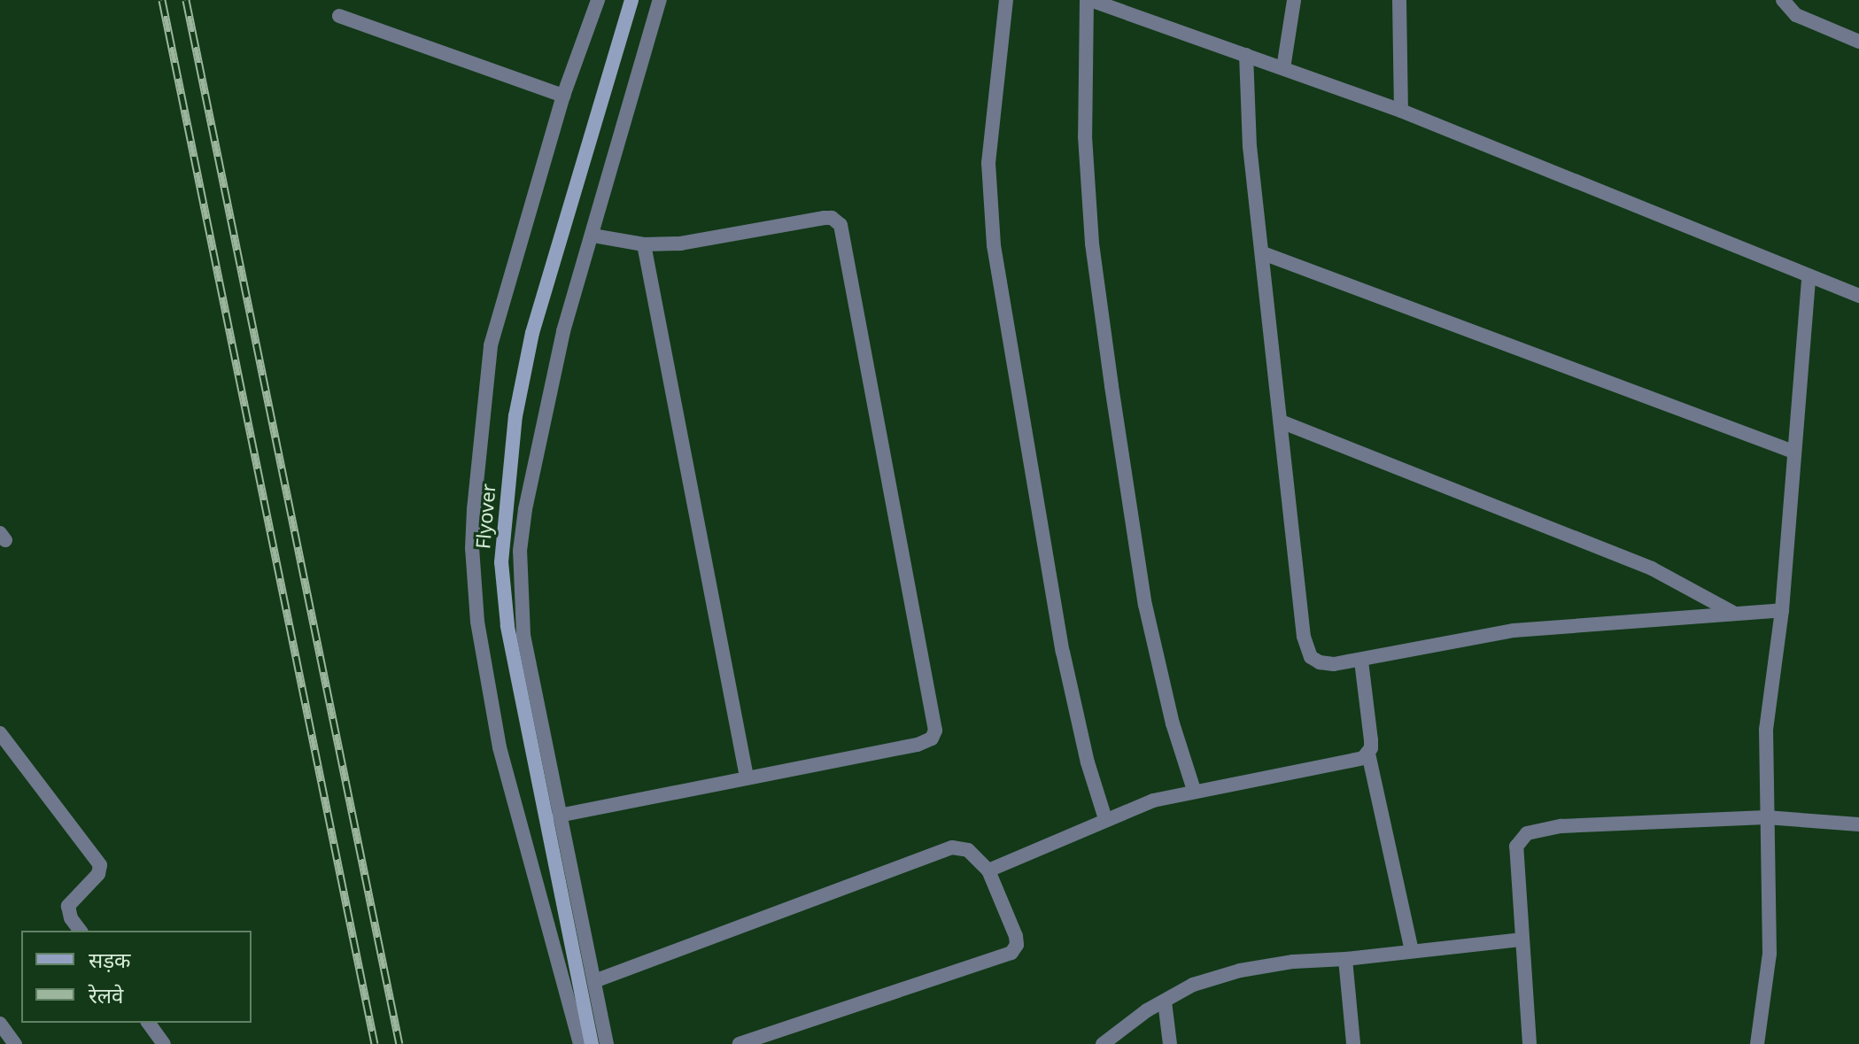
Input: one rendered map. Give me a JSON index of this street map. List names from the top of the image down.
{
  "streets": {
    "main road": ["Flyover"]
  },
  "legend": ["सड़क", "रेलवे"]
}
